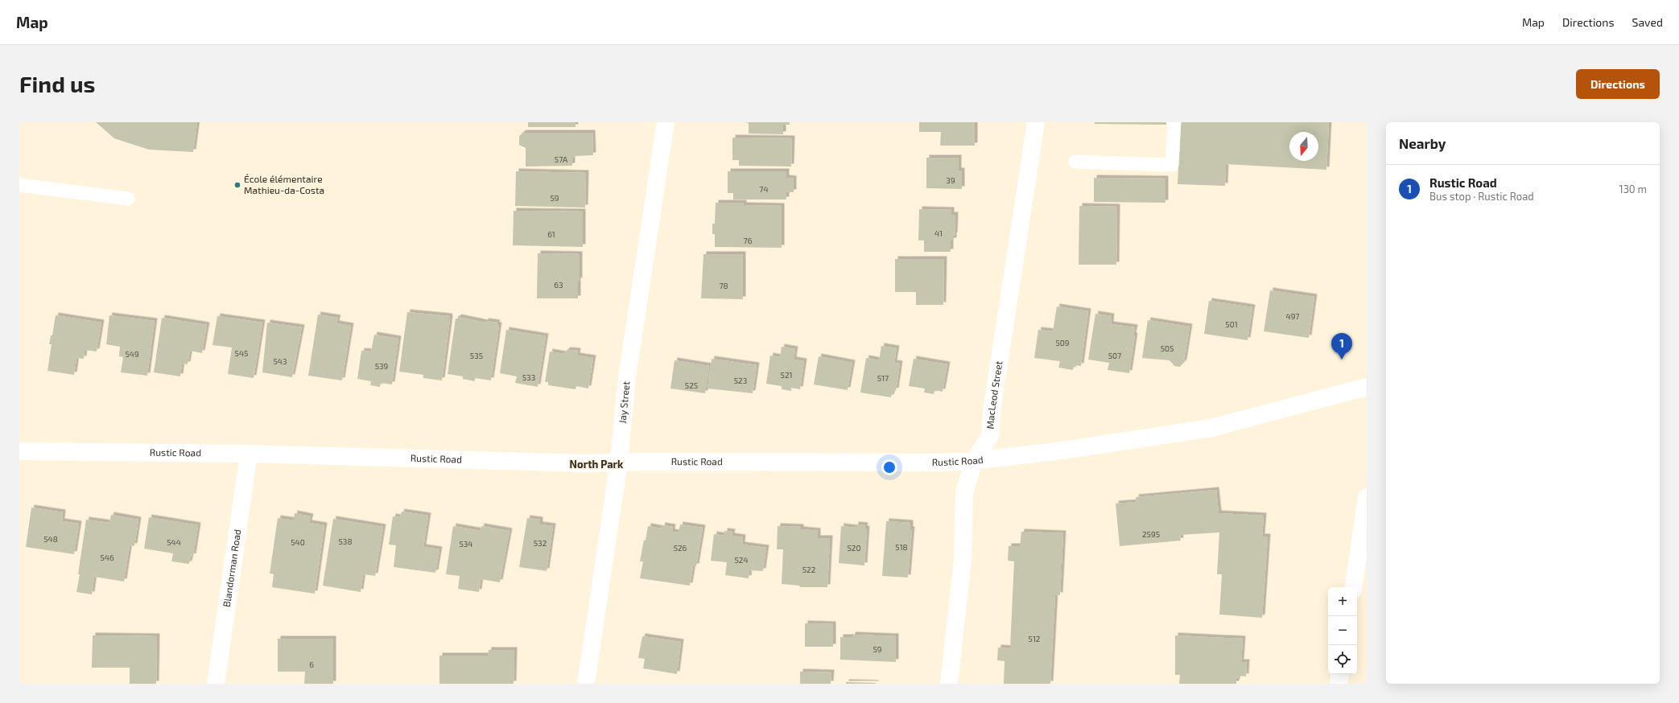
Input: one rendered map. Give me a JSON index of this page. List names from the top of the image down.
{
  "streets": {
    "street": [
      "MacLeod Street",
      "Jay Street",
      "Rustic Road",
      "Blandorman Road"
    ]
  },
  "crossings": [
    ["MacLeod Street", "Rustic Road"],
    ["Jay Street", "Rustic Road"],
    ["Rustic Road", "Blandorman Road"]
  ],
  "districts": ["North Park"],
  "places": ["École élémentaire Mathieu-da-Costa"],
  "house_numbers": [
    "57A",
    "39",
    "74",
    "59",
    "41",
    "61",
    "76",
    "63",
    "78",
    "497",
    "501",
    "509",
    "505",
    "545",
    "549",
    "535",
    "507",
    "543",
    "539",
    "521",
    "533",
    "517",
    "523",
    "525",
    "2595",
    "548",
    "538",
    "544",
    "540",
    "532",
    "534",
    "518",
    "526",
    "520",
    "546",
    "524",
    "522",
    "512",
    "59",
    "6"
  ],
  "north": "bottom",
  "page": {
    "header": "Map",
    "nav": ["Map", "Directions", "Saved"],
    "buttons": "Directions",
    "title": "Find us",
    "heading": "Nearby",
    "list": [
      {
        "mark": "1",
        "name": "Rustic Road",
        "note": "Bus stop · Rustic Road",
        "value": "130 m"
      }
    ],
    "pins": "1",
    "map_buttons": ["+", "−"]
  }
}
